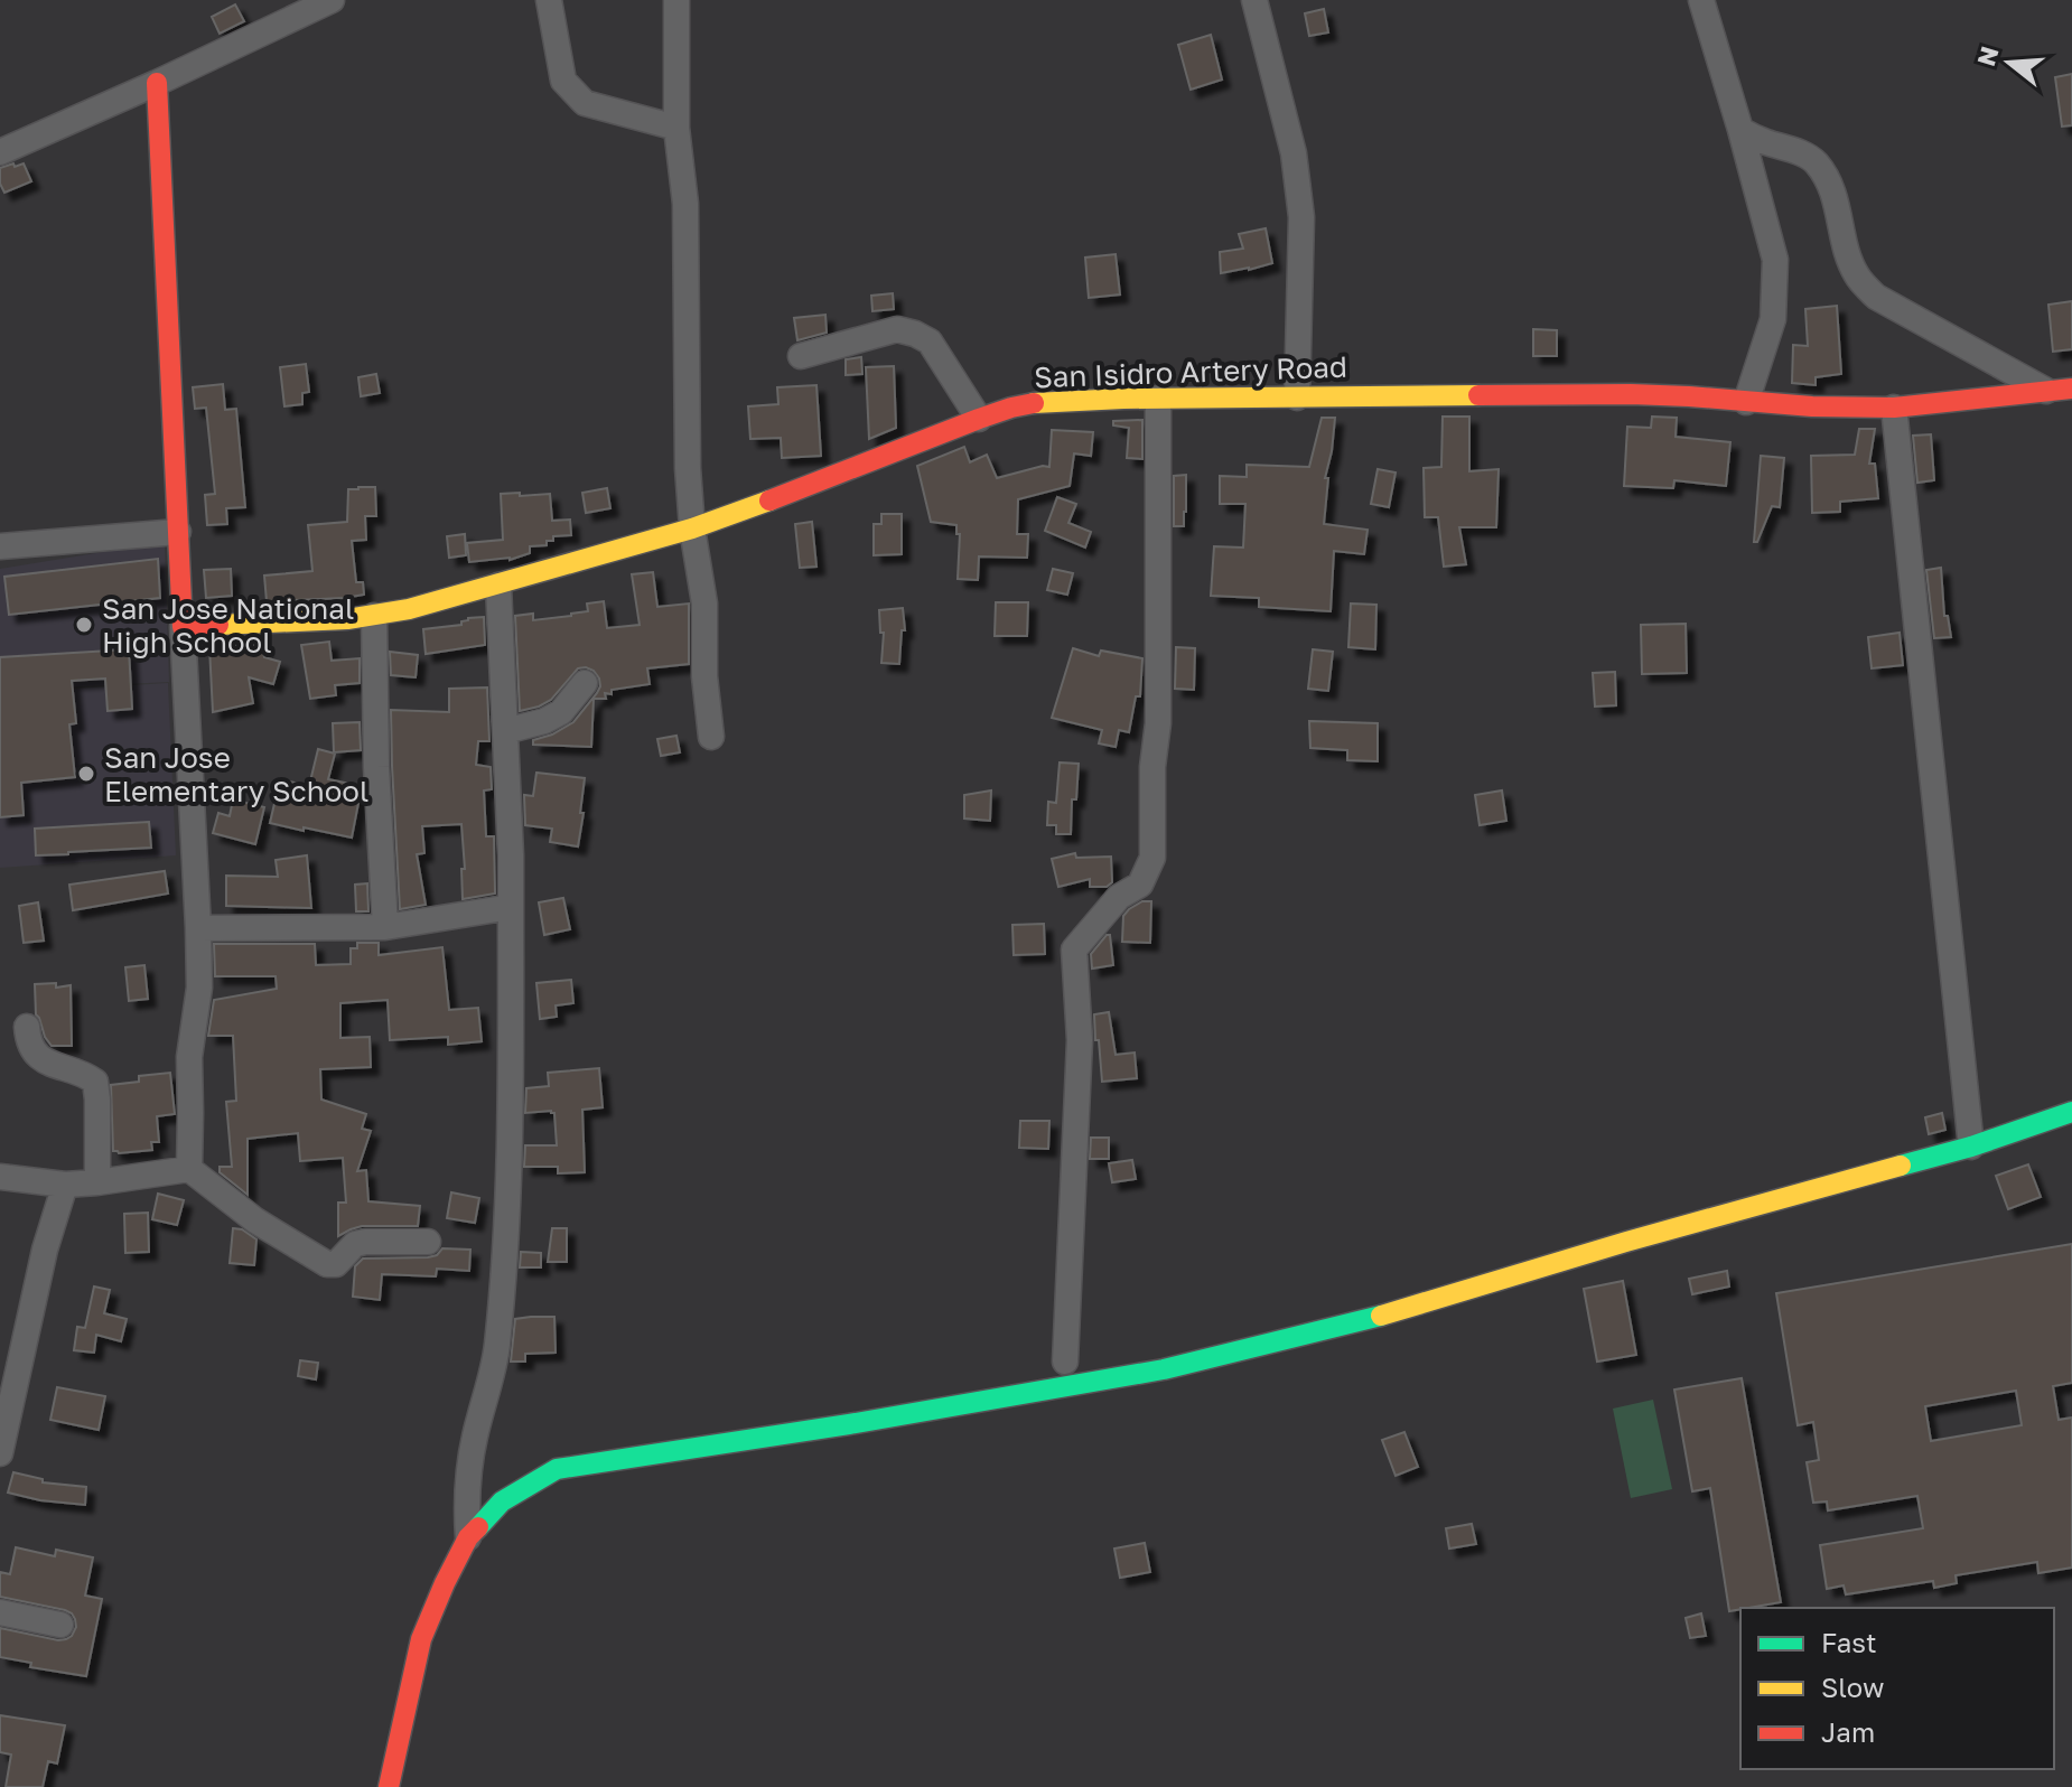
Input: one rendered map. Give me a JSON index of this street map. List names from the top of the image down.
{
  "streets": {
    "street": ["San Isidro Artery Road"]
  },
  "places": ["San Jose National High School", "San Jose Elementary School"],
  "legend": ["Fast", "Slow", "Jam"],
  "north": "left"
}
